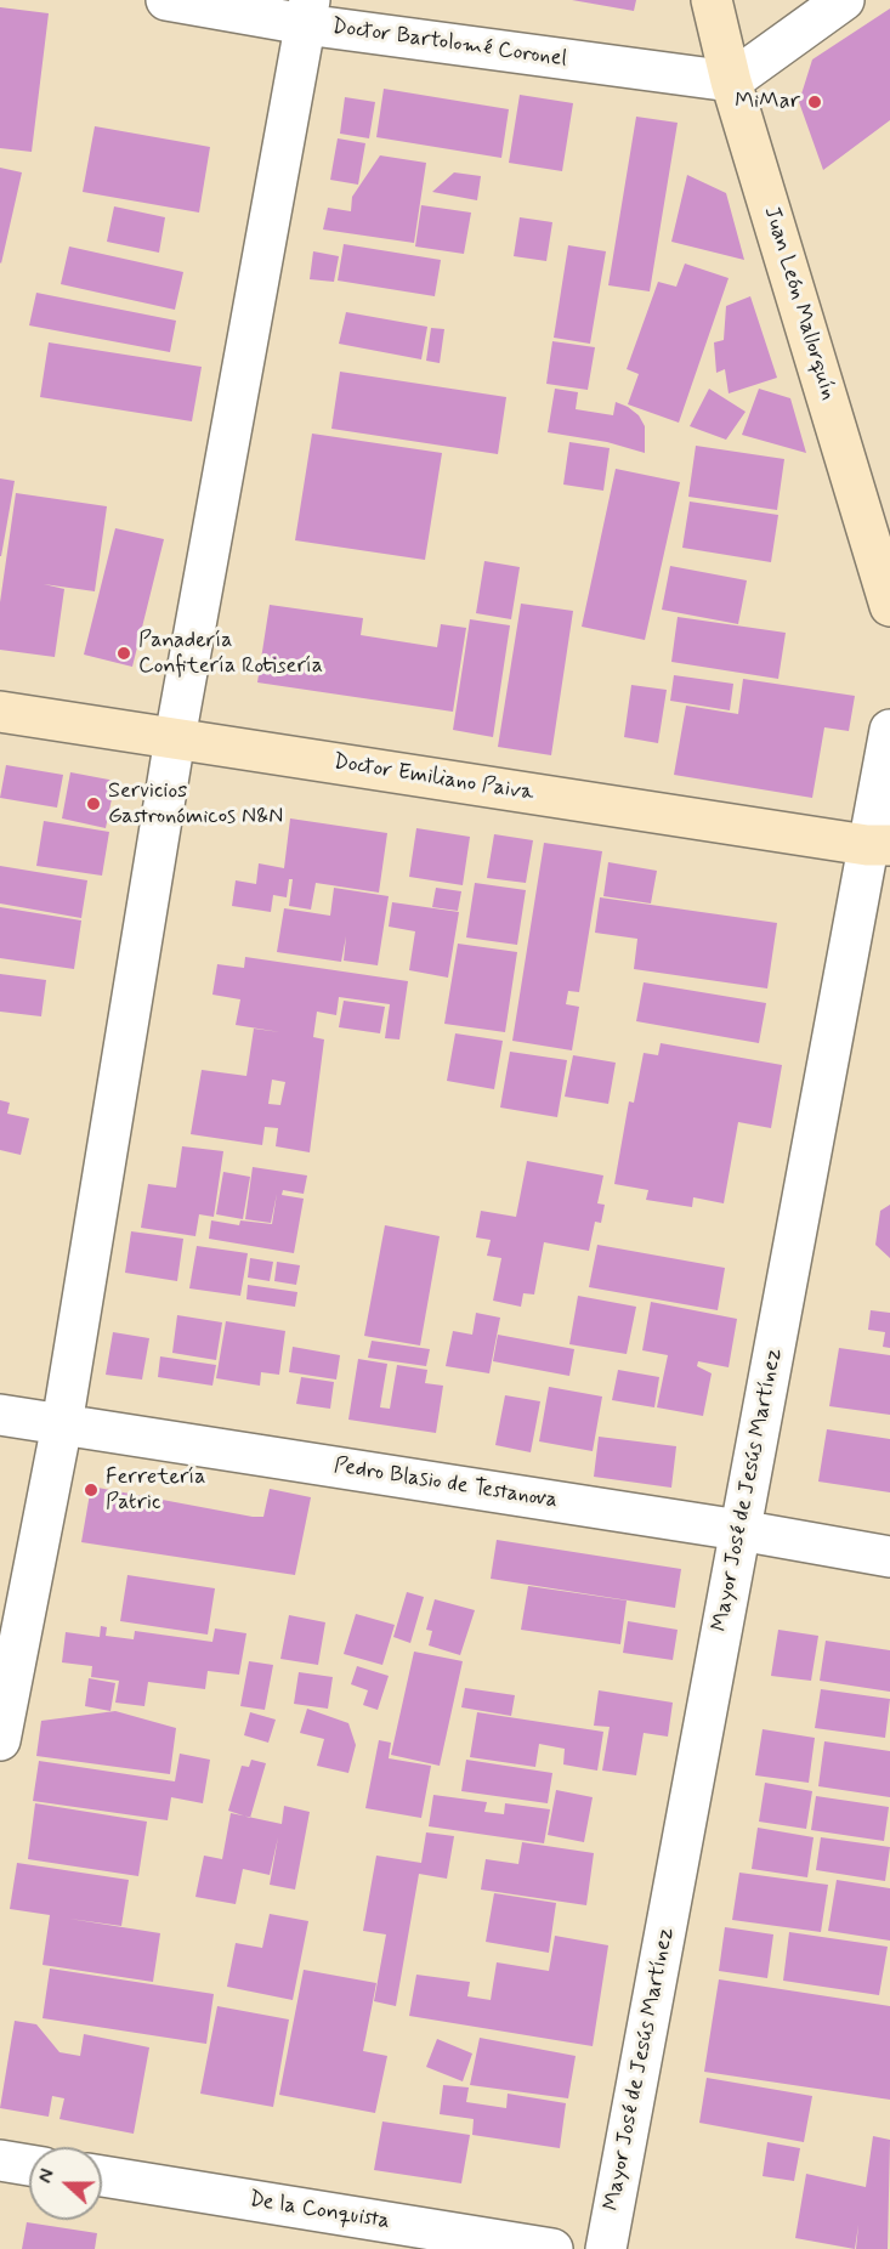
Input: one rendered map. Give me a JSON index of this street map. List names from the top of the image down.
{
  "streets": {
    "street": [
      "Doctor Bartolomé Coronel",
      "Juan León Mallorquín",
      "Doctor Emiliano Paiva",
      "Pedro Blasio de Testanova",
      "Mayor José de Jesús Martínez",
      "De la Conquista"
    ]
  },
  "crossings": [
    ["Doctor Bartolomé Coronel", "Juan León Mallorquín"],
    ["Doctor Emiliano Paiva", "Mayor José de Jesús Martínez"],
    ["Pedro Blasio de Testanova", "Mayor José de Jesús Martínez"]
  ],
  "places": [
    "MiMar",
    "Panadería Confitería Rotisería",
    "Servicios Gastronómicos N&N",
    "Ferretería Patric"
  ],
  "north": "left"
}
